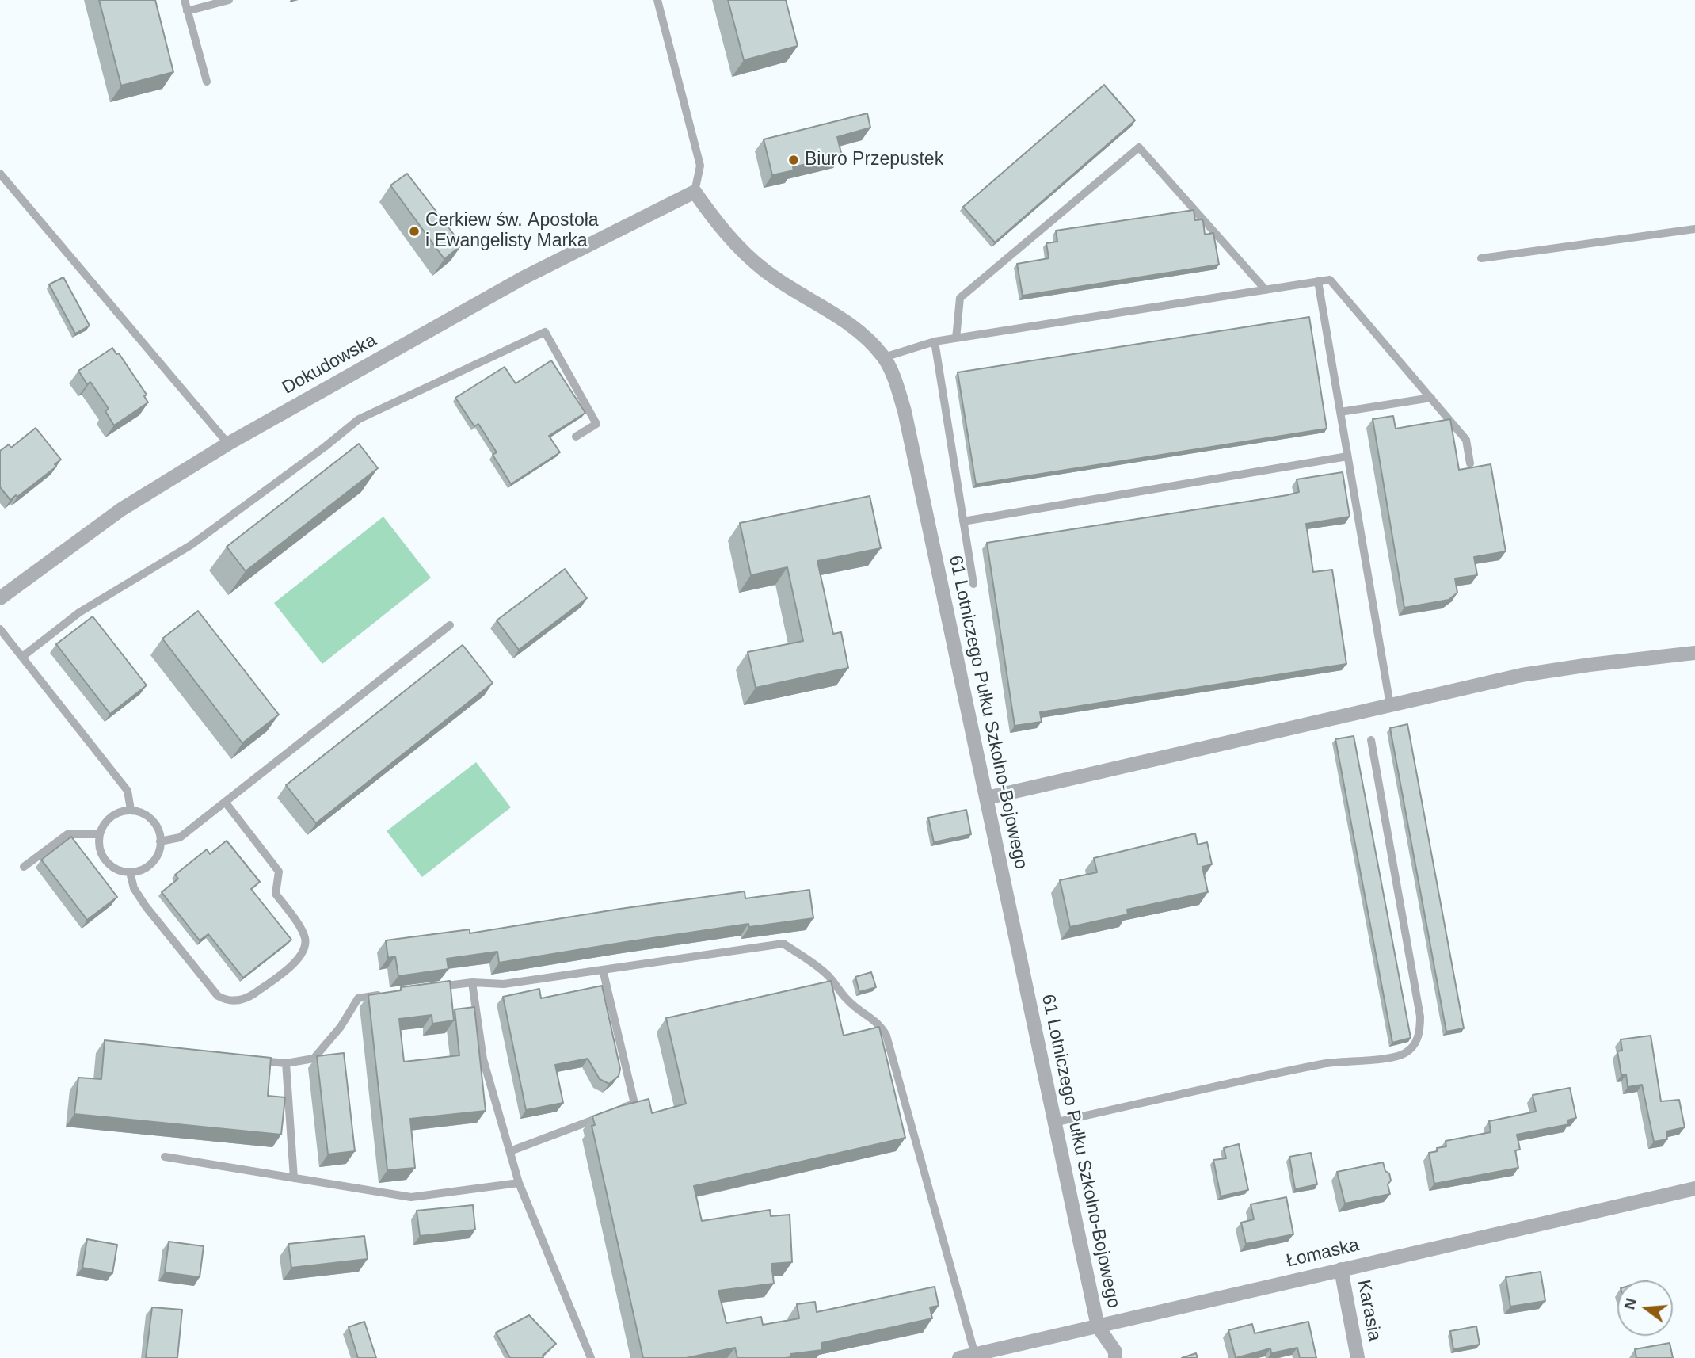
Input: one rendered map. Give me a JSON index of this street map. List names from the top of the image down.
{
  "streets": {
    "street": [
      "Dokudowska",
      "61 Lotniczego Pułku Szkolno-Bojowego",
      "Łomaska",
      "Karasia"
    ]
  },
  "crossings": [
    ["Dokudowska", "61 Lotniczego Pułku Szkolno-Bojowego"],
    ["61 Lotniczego Pułku Szkolno-Bojowego", "Łomaska"],
    ["Łomaska", "Karasia"]
  ],
  "places": ["Biuro Przepustek", "Cerkiew św. Apostoła i Ewangelisty Marka"],
  "north": "left"
}
